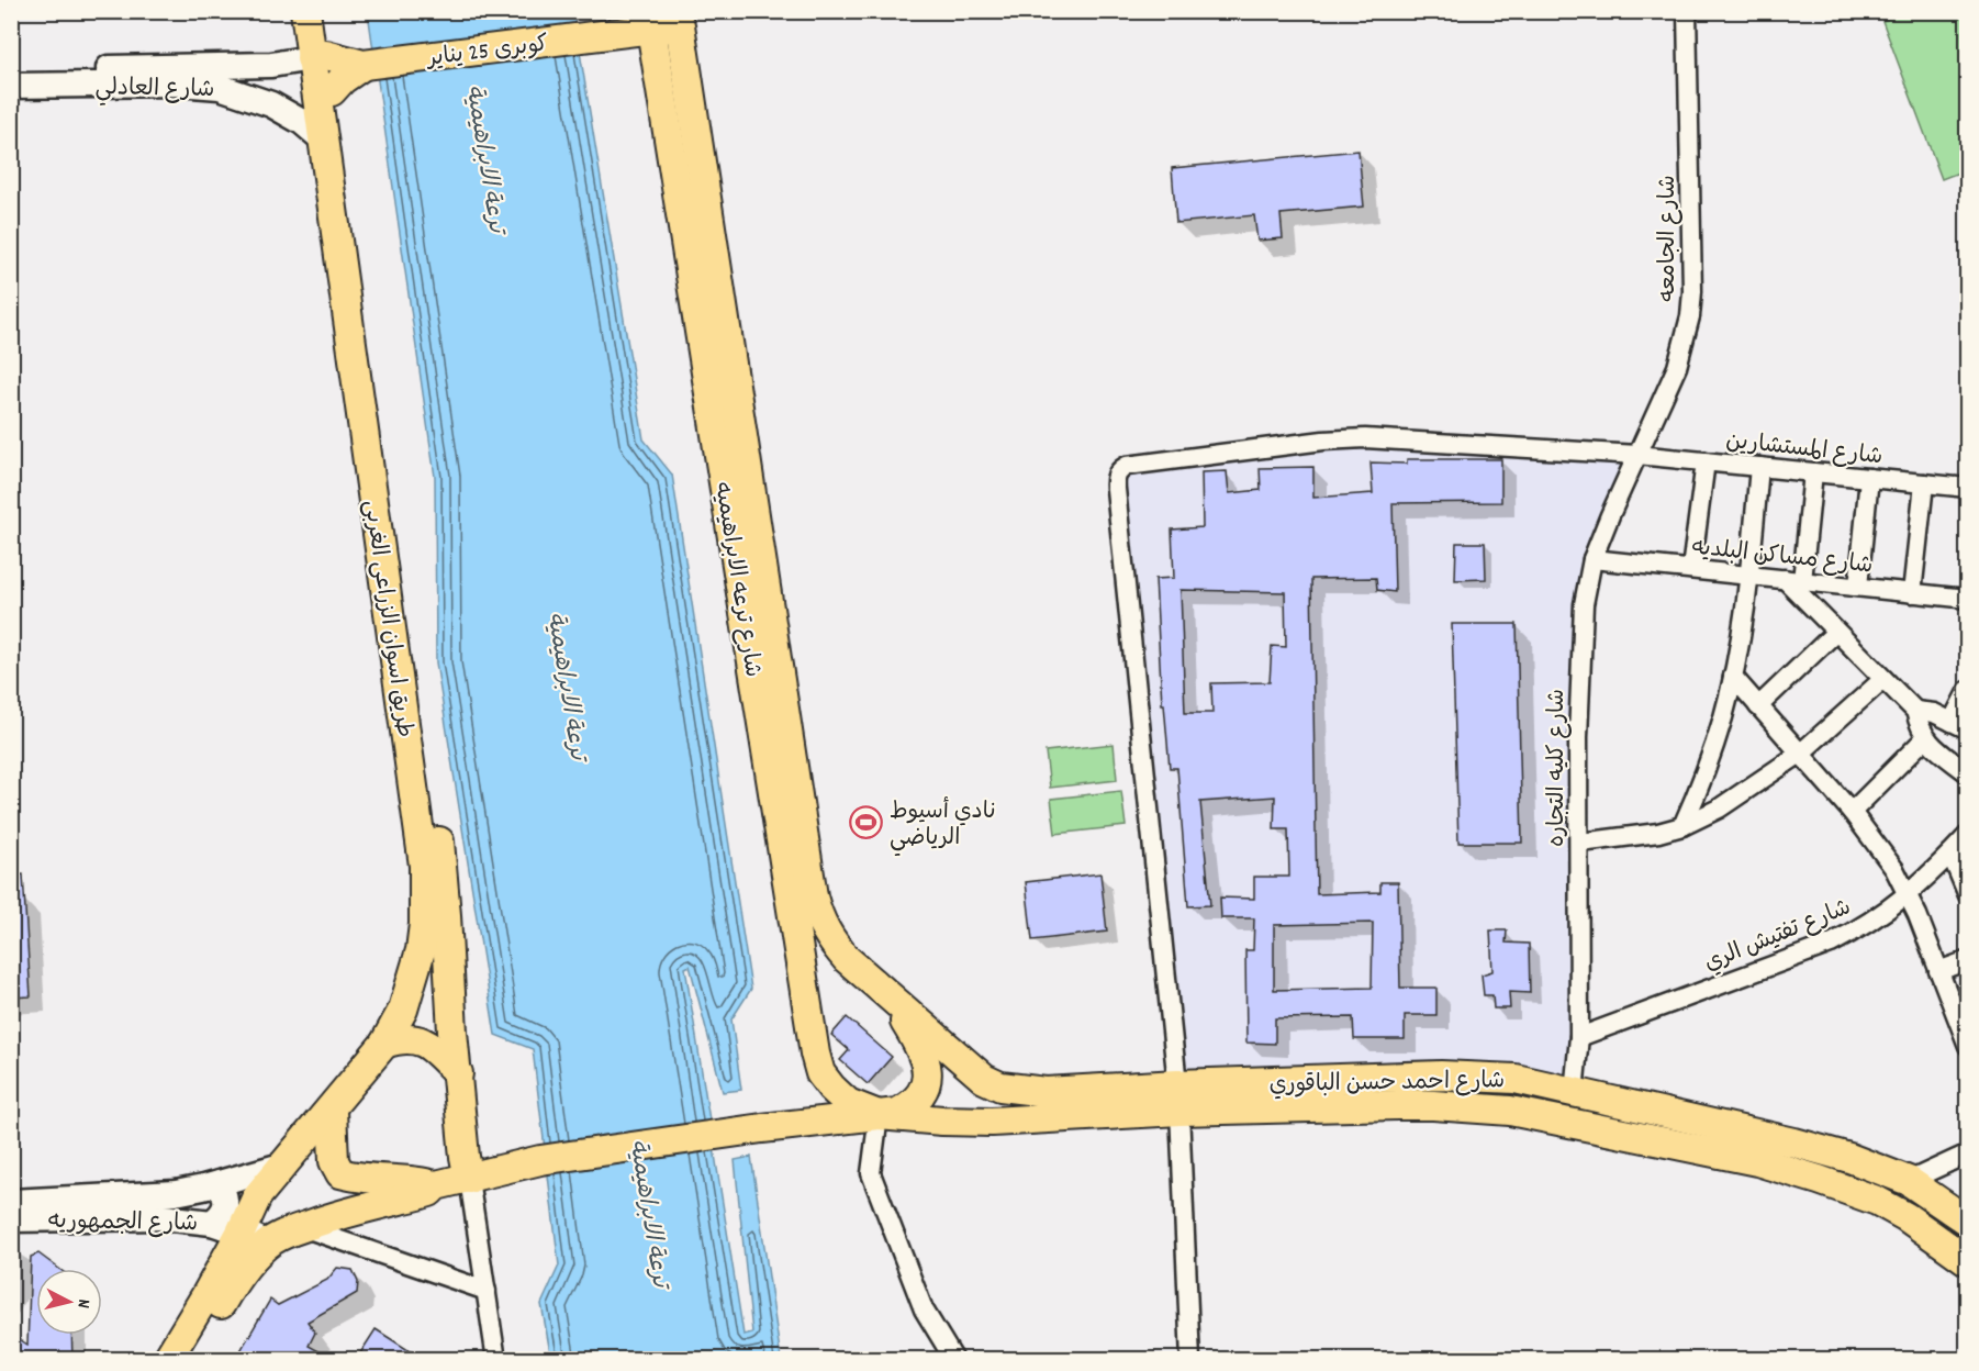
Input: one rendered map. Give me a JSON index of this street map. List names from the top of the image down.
{
  "streets": {
    "main road": [
      "كوبرى 25 يناير",
      "شارع ترعه الابراهيميه",
      "طريق اسوان الزراعى الغربى",
      "شارع احمد حسن الباقوري"
    ],
    "street": [
      "شارع العادلي",
      "شارع الجامعه",
      "شارع المستشارين",
      "شارع مساكن البلديه",
      "شارع كليه التجاره",
      "شارع تفتيش الري",
      "شارع الجمهوريه"
    ]
  },
  "crossings": [
    ["كوبرى 25 يناير", "شارع العادلي"],
    ["كوبرى 25 يناير", "شارع ترعه الابراهيميه"],
    ["كوبرى 25 يناير", "طريق اسوان الزراعى الغربى"],
    ["شارع العادلي", "طريق اسوان الزراعى الغربى"],
    ["شارع الجامعه", "شارع المستشارين"],
    ["شارع الجامعه", "شارع كليه التجاره"],
    ["شارع المستشارين", "شارع كليه التجاره"],
    ["شارع المستشارين", "شارع احمد حسن الباقوري"],
    ["شارع مساكن البلديه", "شارع كليه التجاره"],
    ["شارع ترعه الابراهيميه", "شارع احمد حسن الباقوري"],
    ["طريق اسوان الزراعى الغربى", "شارع الجمهوريه"],
    ["شارع كليه التجاره", "شارع تفتيش الري"],
    ["شارع كليه التجاره", "شارع احمد حسن الباقوري"]
  ],
  "water": ["ترعة الابراهيمية"],
  "places": {
    "sports": ["نادي أسيوط الرياضي"]
  },
  "north": "right"
}
